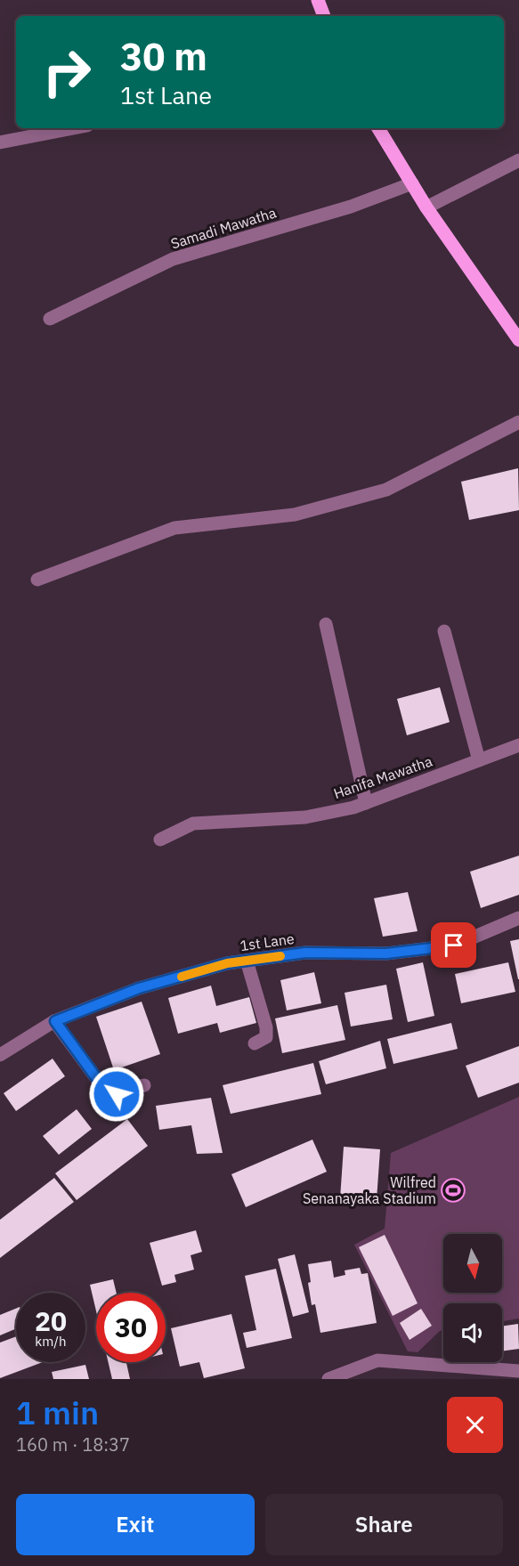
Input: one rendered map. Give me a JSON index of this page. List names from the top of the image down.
{
  "streets": {
    "street": ["Samadi Mawatha", "Hanifa Mawatha", "1st Lane"]
  },
  "places": {
    "sports": ["Wilfred Senanayaka Stadium"]
  },
  "north": "bottom",
  "page": {
    "turn": ["30 m", "1st Lane"],
    "speed": "20 km/h",
    "limit": "30",
    "heading": ["1 min", "160 m · 18:37"],
    "buttons": ["Exit", "Share"]
  }
}
